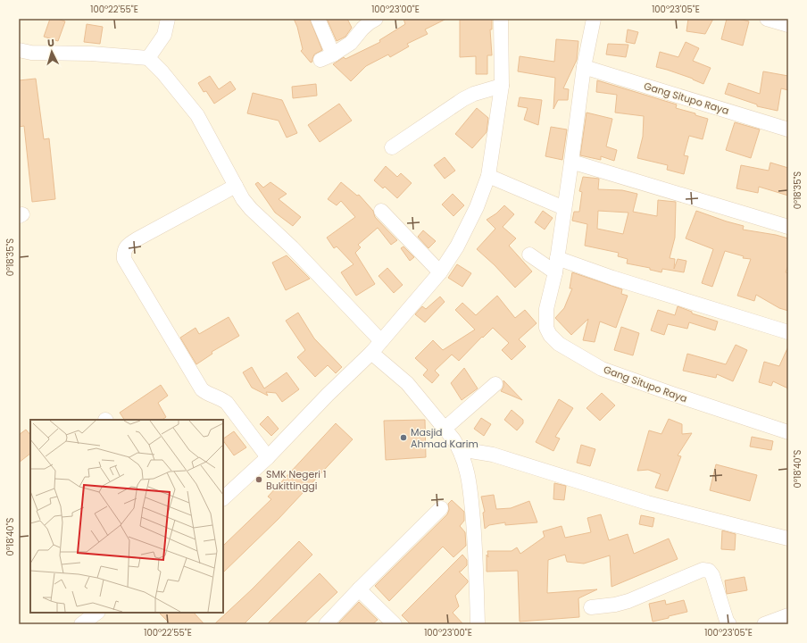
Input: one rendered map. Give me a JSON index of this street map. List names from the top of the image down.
{
  "streets": {
    "street": ["Gang Situpo Raya"]
  },
  "places": ["Masjid Ahmad Karim", "SMK Negeri 1 Bukittinggi"],
  "north": "top",
  "coordinates": [
    "100°22'55\"E",
    "100°23'00\"E",
    "100°23'05\"E",
    "0°18'35\"S",
    "0°18'40\"S"
  ]
}
